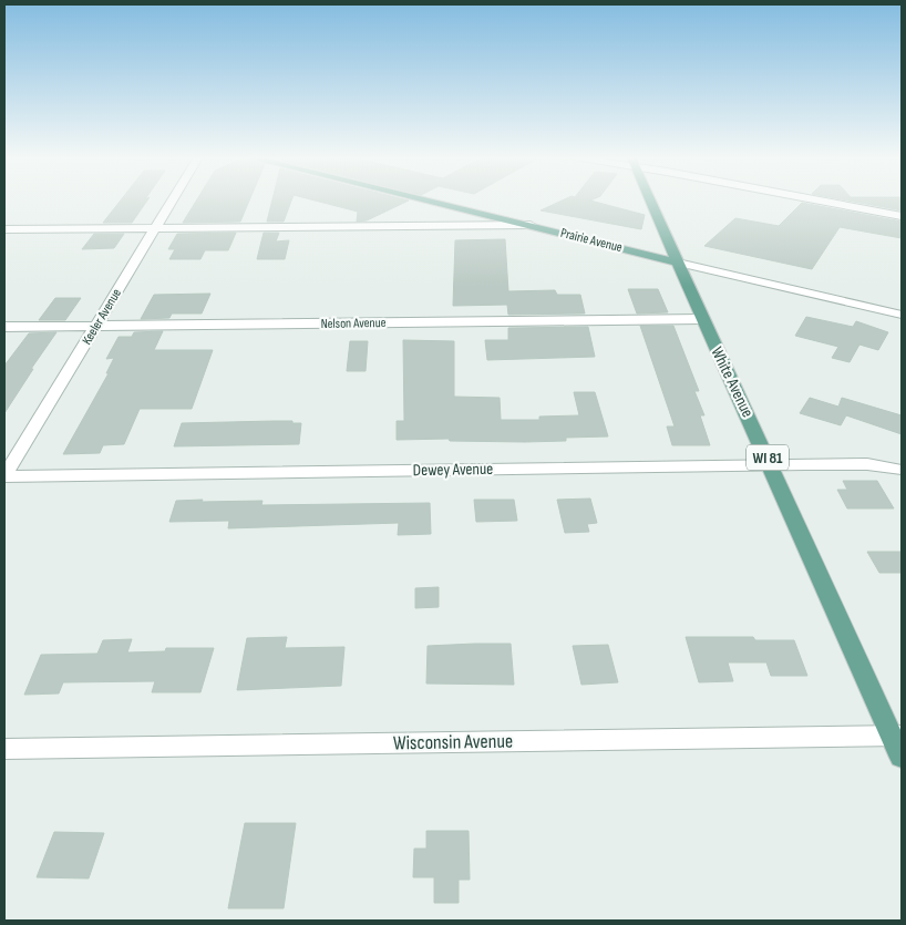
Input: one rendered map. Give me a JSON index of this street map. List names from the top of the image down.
{
  "streets": {
    "main road": ["Prairie Avenue", "White Avenue", "WI 81"],
    "street": [
      "Keeler Avenue",
      "Nelson Avenue",
      "Dewey Avenue",
      "Wisconsin Avenue"
    ]
  },
  "crossings": [
    ["Prairie Avenue", "White Avenue"],
    ["Keeler Avenue", "Nelson Avenue"],
    ["Keeler Avenue", "Dewey Avenue"],
    ["Nelson Avenue", "White Avenue"],
    ["White Avenue", "Dewey Avenue"],
    ["White Avenue", "Wisconsin Avenue"]
  ]
}
